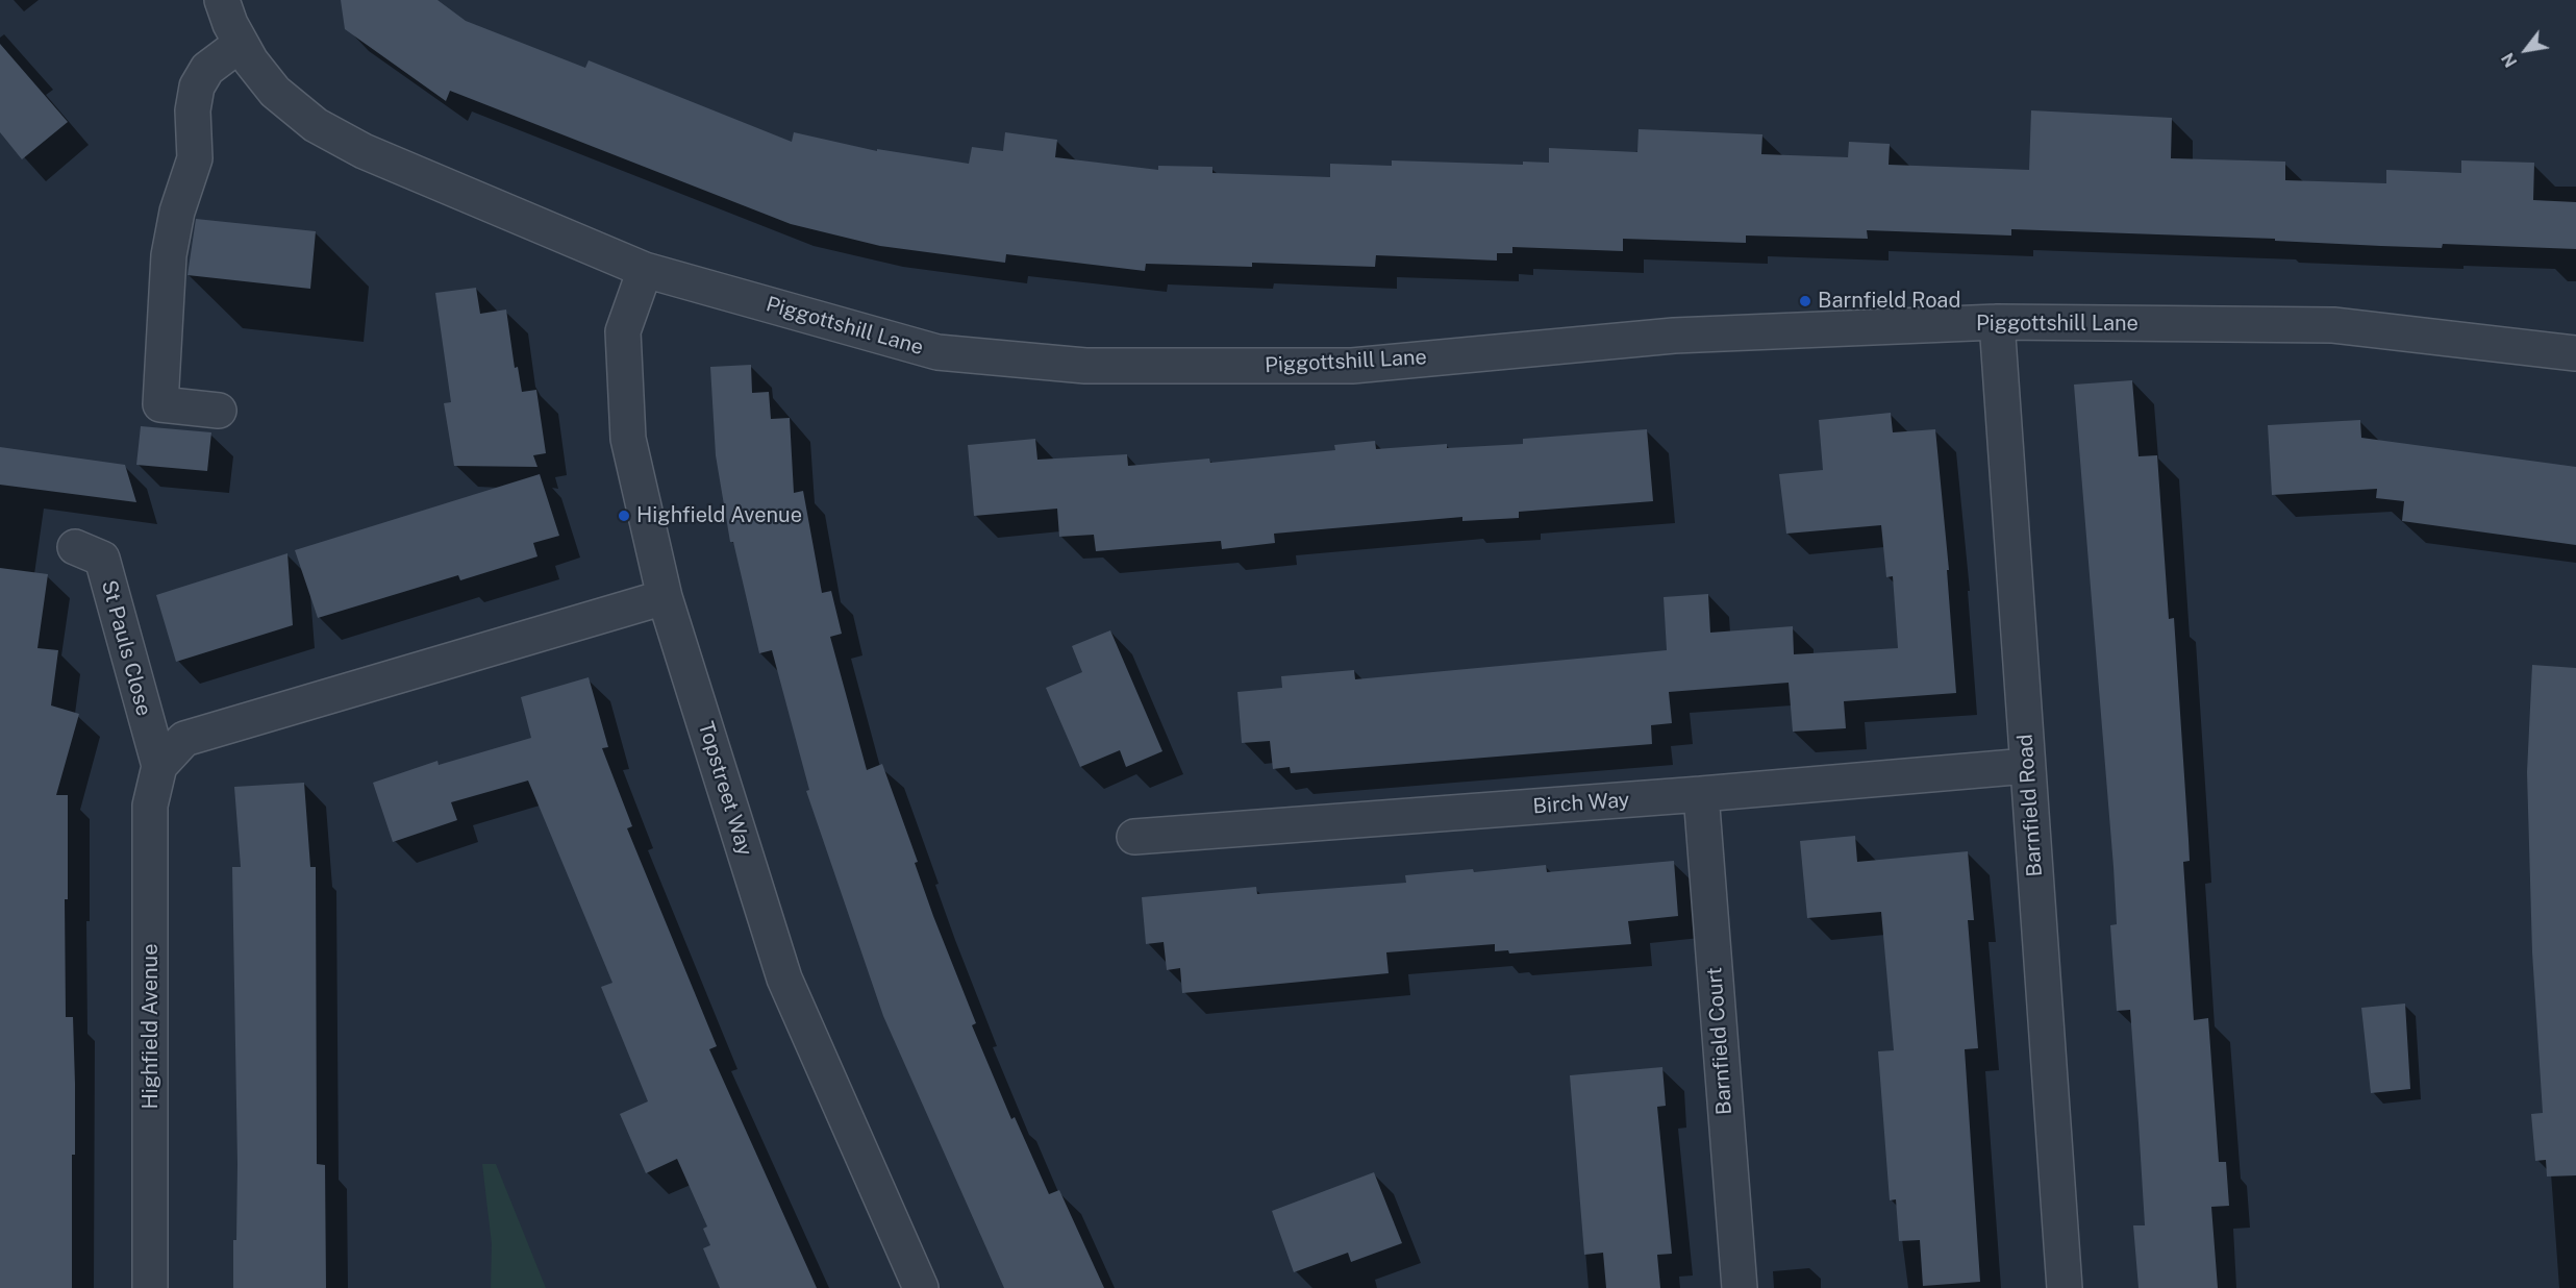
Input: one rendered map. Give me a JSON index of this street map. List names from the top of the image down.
{
  "streets": {
    "street": [
      "Piggottshill Lane",
      "St Pauls Close",
      "Topstreet Way",
      "Birch Way",
      "Barnfield Road",
      "Highfield Avenue",
      "Barnfield Court"
    ]
  },
  "crossings": [
    ["Piggottshill Lane", "Topstreet Way"],
    ["Piggottshill Lane", "Barnfield Road"],
    ["St Pauls Close", "Highfield Avenue"],
    ["Birch Way", "Barnfield Road"],
    ["Birch Way", "Barnfield Court"]
  ],
  "places": ["Barnfield Road", "Highfield Avenue"],
  "north": "bottom left"
}
